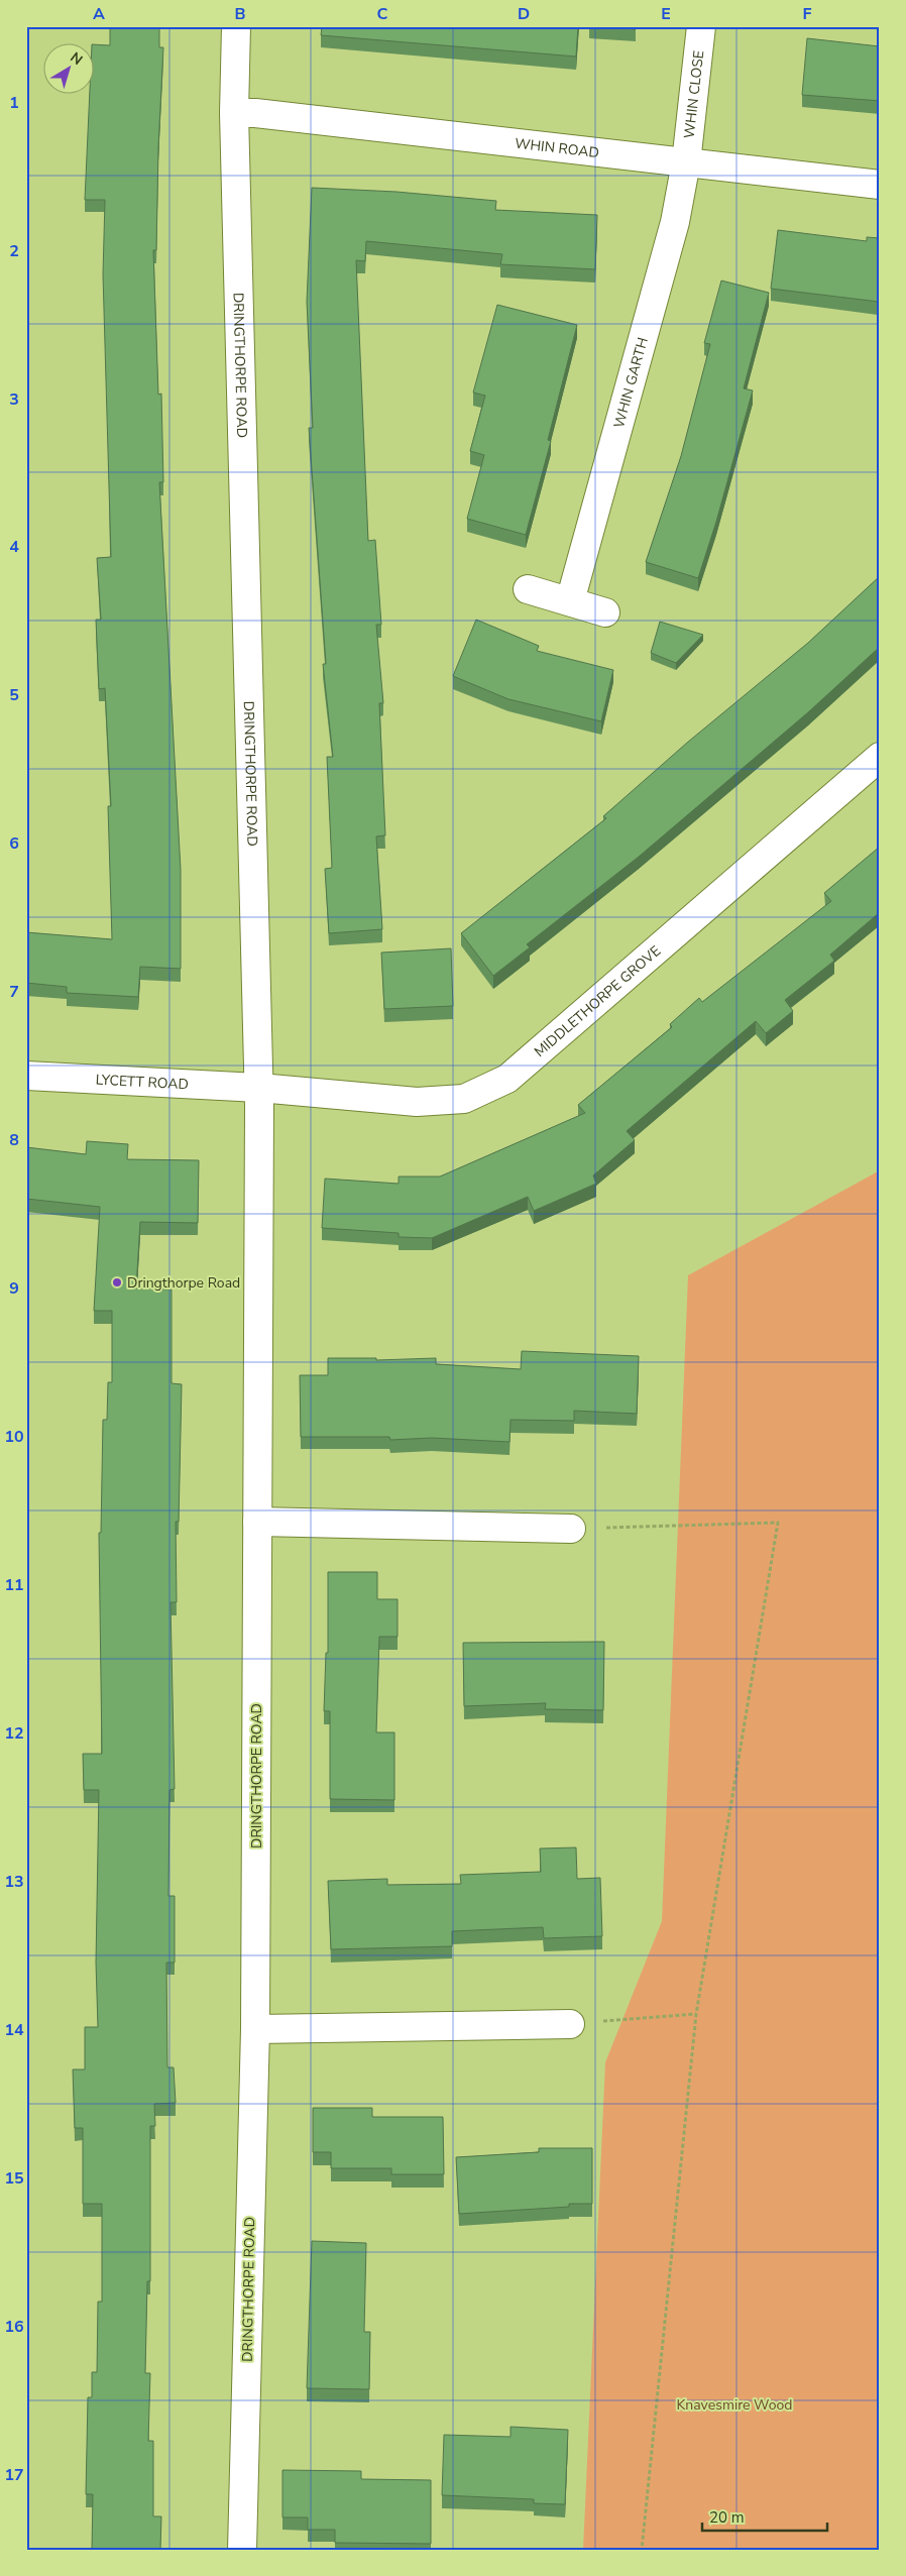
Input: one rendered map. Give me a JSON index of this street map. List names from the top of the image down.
{
  "streets": {
    "street": [
      "WHIN CLOSE",
      "WHIN ROAD",
      "DRINGTHORPE ROAD",
      "WHIN GARTH",
      "MIDDLETHORPE GROVE",
      "LYCETT ROAD"
    ]
  },
  "crossings": [
    ["WHIN CLOSE", "WHIN ROAD"],
    ["WHIN CLOSE", "WHIN GARTH"],
    ["WHIN ROAD", "DRINGTHORPE ROAD"],
    ["WHIN ROAD", "WHIN GARTH"],
    ["DRINGTHORPE ROAD", "MIDDLETHORPE GROVE"],
    ["DRINGTHORPE ROAD", "LYCETT ROAD"],
    ["MIDDLETHORPE GROVE", "LYCETT ROAD"]
  ],
  "parks": ["Knavesmire Wood"],
  "places": ["Dringthorpe Road"],
  "scale_bar": "20 m",
  "north": "top right",
  "grid": {
    "columns": [
      "A",
      "B",
      "C",
      "D",
      "E",
      "F"
    ],
    "rows": [
      "1",
      "2",
      "3",
      "4",
      "5",
      "6",
      "7",
      "8",
      "9",
      "10",
      "11",
      "12",
      "13",
      "14",
      "15",
      "16",
      "17"
    ]
  }
}
